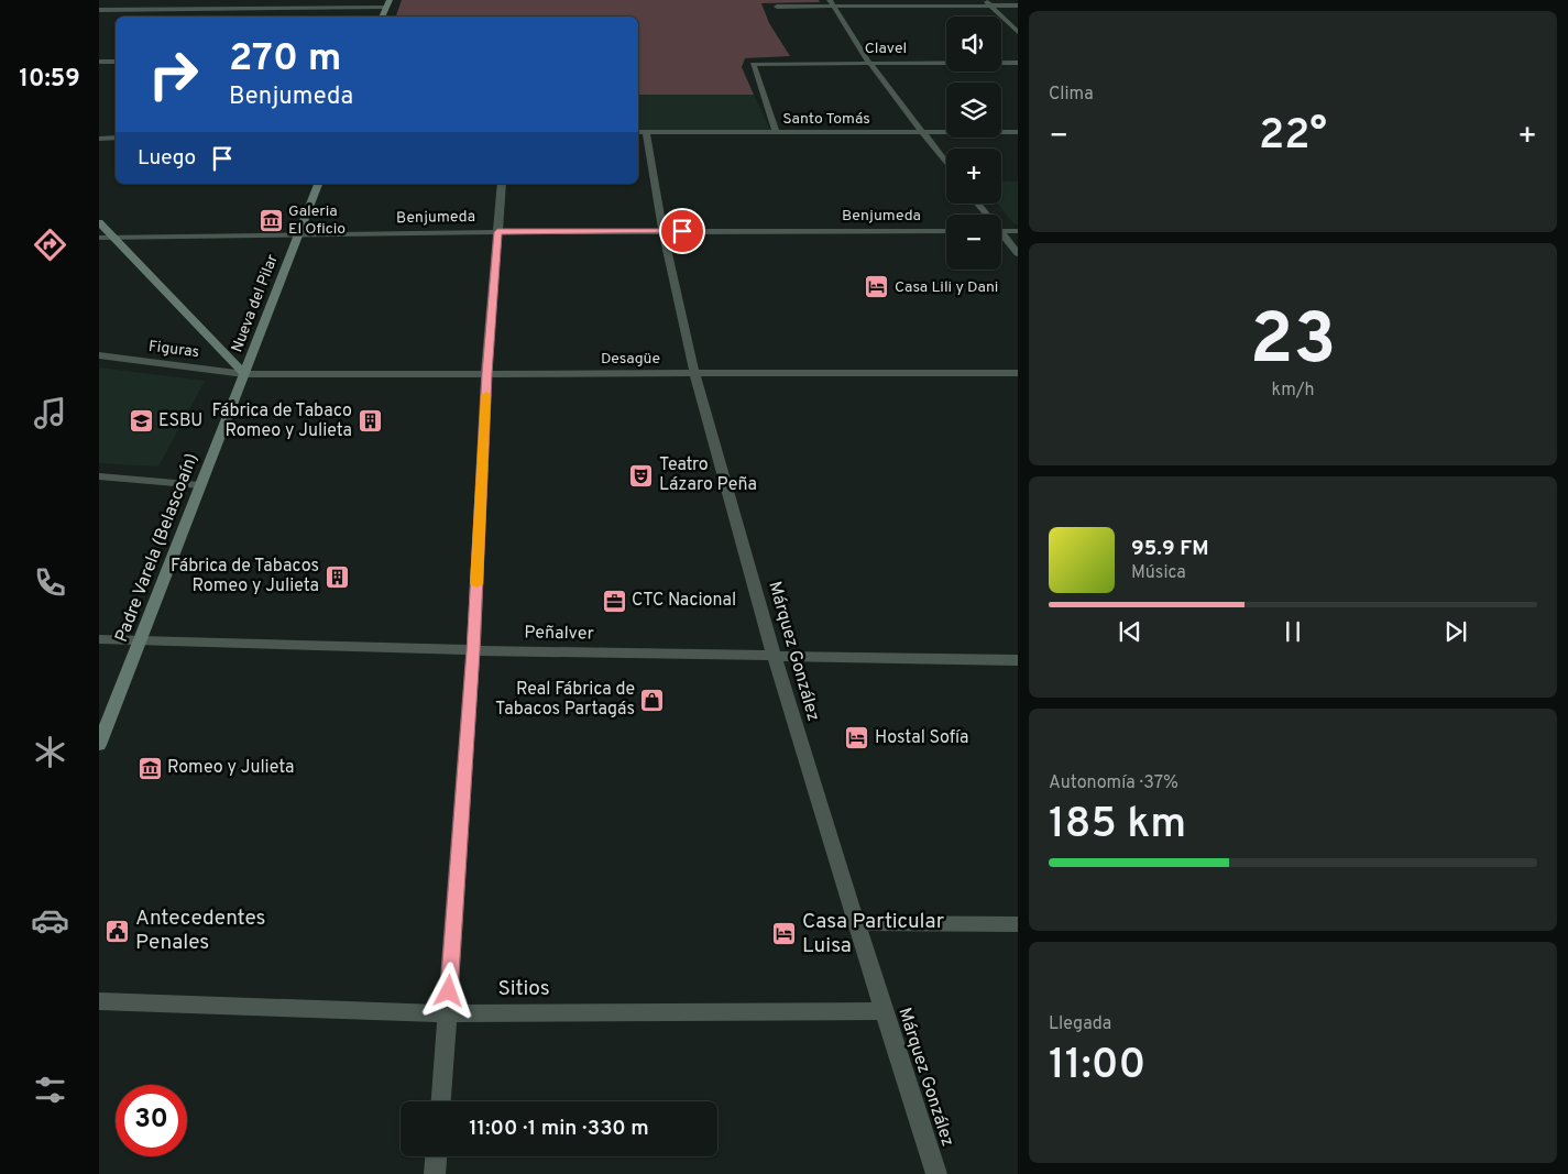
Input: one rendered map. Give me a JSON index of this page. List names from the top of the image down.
{
  "streets": {
    "main road": ["Nueva del Pilar", "Padre Varela (Belascoaín)"],
    "street": [
      "Clavel",
      "Santo Tomás",
      "Benjumeda",
      "Figuras",
      "Desagüe",
      "Peñalver",
      "Márquez González",
      "Sitios"
    ]
  },
  "crossings": [
    ["Clavel", "Santo Tomás"],
    ["Santo Tomás", "Márquez González"],
    ["Benjumeda", "Nueva del Pilar"],
    ["Benjumeda", "Márquez González"],
    ["Nueva del Pilar", "Figuras"],
    ["Nueva del Pilar", "Desagüe"],
    ["Nueva del Pilar", "Padre Varela (Belascoaín)"],
    ["Figuras", "Desagüe"],
    ["Figuras", "Padre Varela (Belascoaín)"],
    ["Desagüe", "Padre Varela (Belascoaín)"],
    ["Desagüe", "Márquez González"],
    ["Padre Varela (Belascoaín)", "Peñalver"],
    ["Peñalver", "Márquez González"],
    ["Márquez González", "Sitios"]
  ],
  "places": {
    "museum": ["Galeria El Oficio", "Romeo y Julieta"],
    "hotel": ["Casa Lili y Dani", "Hostal Sofía", "Casa Particular Luisa"],
    "school or university": ["ESBU"],
    "building": ["Fábrica de Tabaco Romeo y Julieta", "Fábrica de Tabacos Romeo y Julieta"],
    "theatre": ["Teatro Lázaro Peña"],
    "office": ["CTC Nacional"],
    "shop": ["Real Fábrica de Tabacos Partagás"],
    "public building": ["Antecedentes Penales"]
  },
  "page": {
    "tabs": "10:59",
    "tile": [
      "Clima",
      ["23", "km/h"],
      ["Autonomía · 37%", "185 km"],
      ["Llegada", "11:00"]
    ],
    "map_buttons": ["+", "−"],
    "turn": ["270 m", "Benjumeda"],
    "heat": ["−", "22°", "+"],
    "then": "Luego",
    "song": ["95.9 FM", "Música"],
    "limit": "30",
    "trip": "11:00 · 1 min · 330 m"
  }
}
